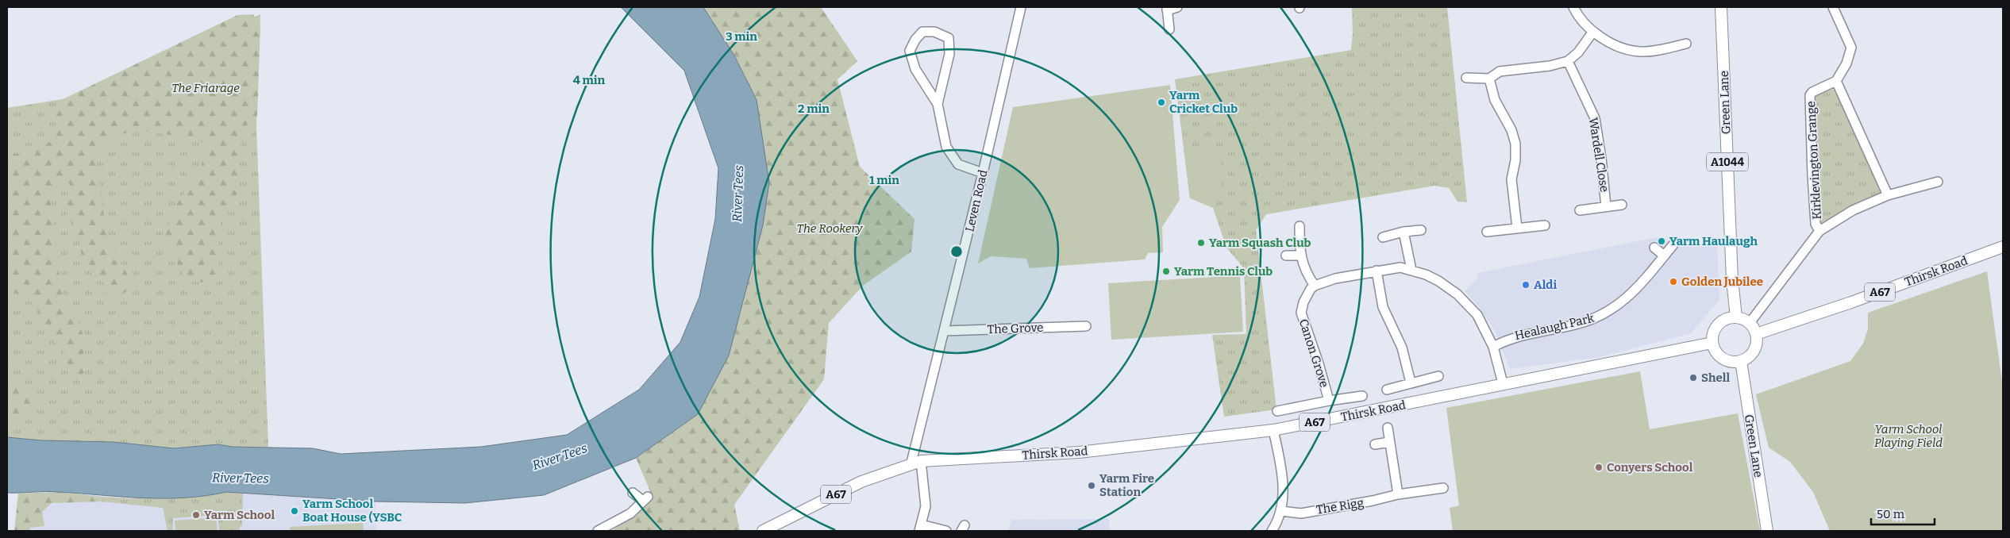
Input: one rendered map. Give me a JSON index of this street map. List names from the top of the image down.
{
  "streets": {
    "main road": [
      "Green Lane",
      "A1044",
      "Thirsk Road",
      "A67"
    ],
    "street": [
      "Wardell Close",
      "Kirklevington Grange",
      "Leven Road",
      "Healaugh Park",
      "The Grove",
      "Canon Grove",
      "The Rigg"
    ]
  },
  "crossings": [
    ["Green Lane", "Kirklevington Grange"],
    ["Green Lane", "Thirsk Road"],
    ["Kirklevington Grange", "Thirsk Road"],
    ["Leven Road", "Thirsk Road"],
    ["Leven Road", "A67"],
    ["Leven Road", "The Grove"],
    ["Thirsk Road", "A67"]
  ],
  "water": ["River Tees"],
  "parks": ["The Friarage", "The Rookery", "Yarm School Playing Field"],
  "places": [
    "Yarm Cricket Club",
    "Yarm Haulaugh",
    "Yarm Squash Club",
    "Yarm Tennis Club",
    "Golden Jubilee",
    "Aldi",
    "Shell",
    "Conyers School",
    "Yarm Fire Station",
    "Yarm School Boat House (YSBC",
    "Yarm School"
  ],
  "scale_bar": "50 m",
  "rings": [
    "3 min",
    "4 min",
    "2 min",
    "1 min"
  ]
}
